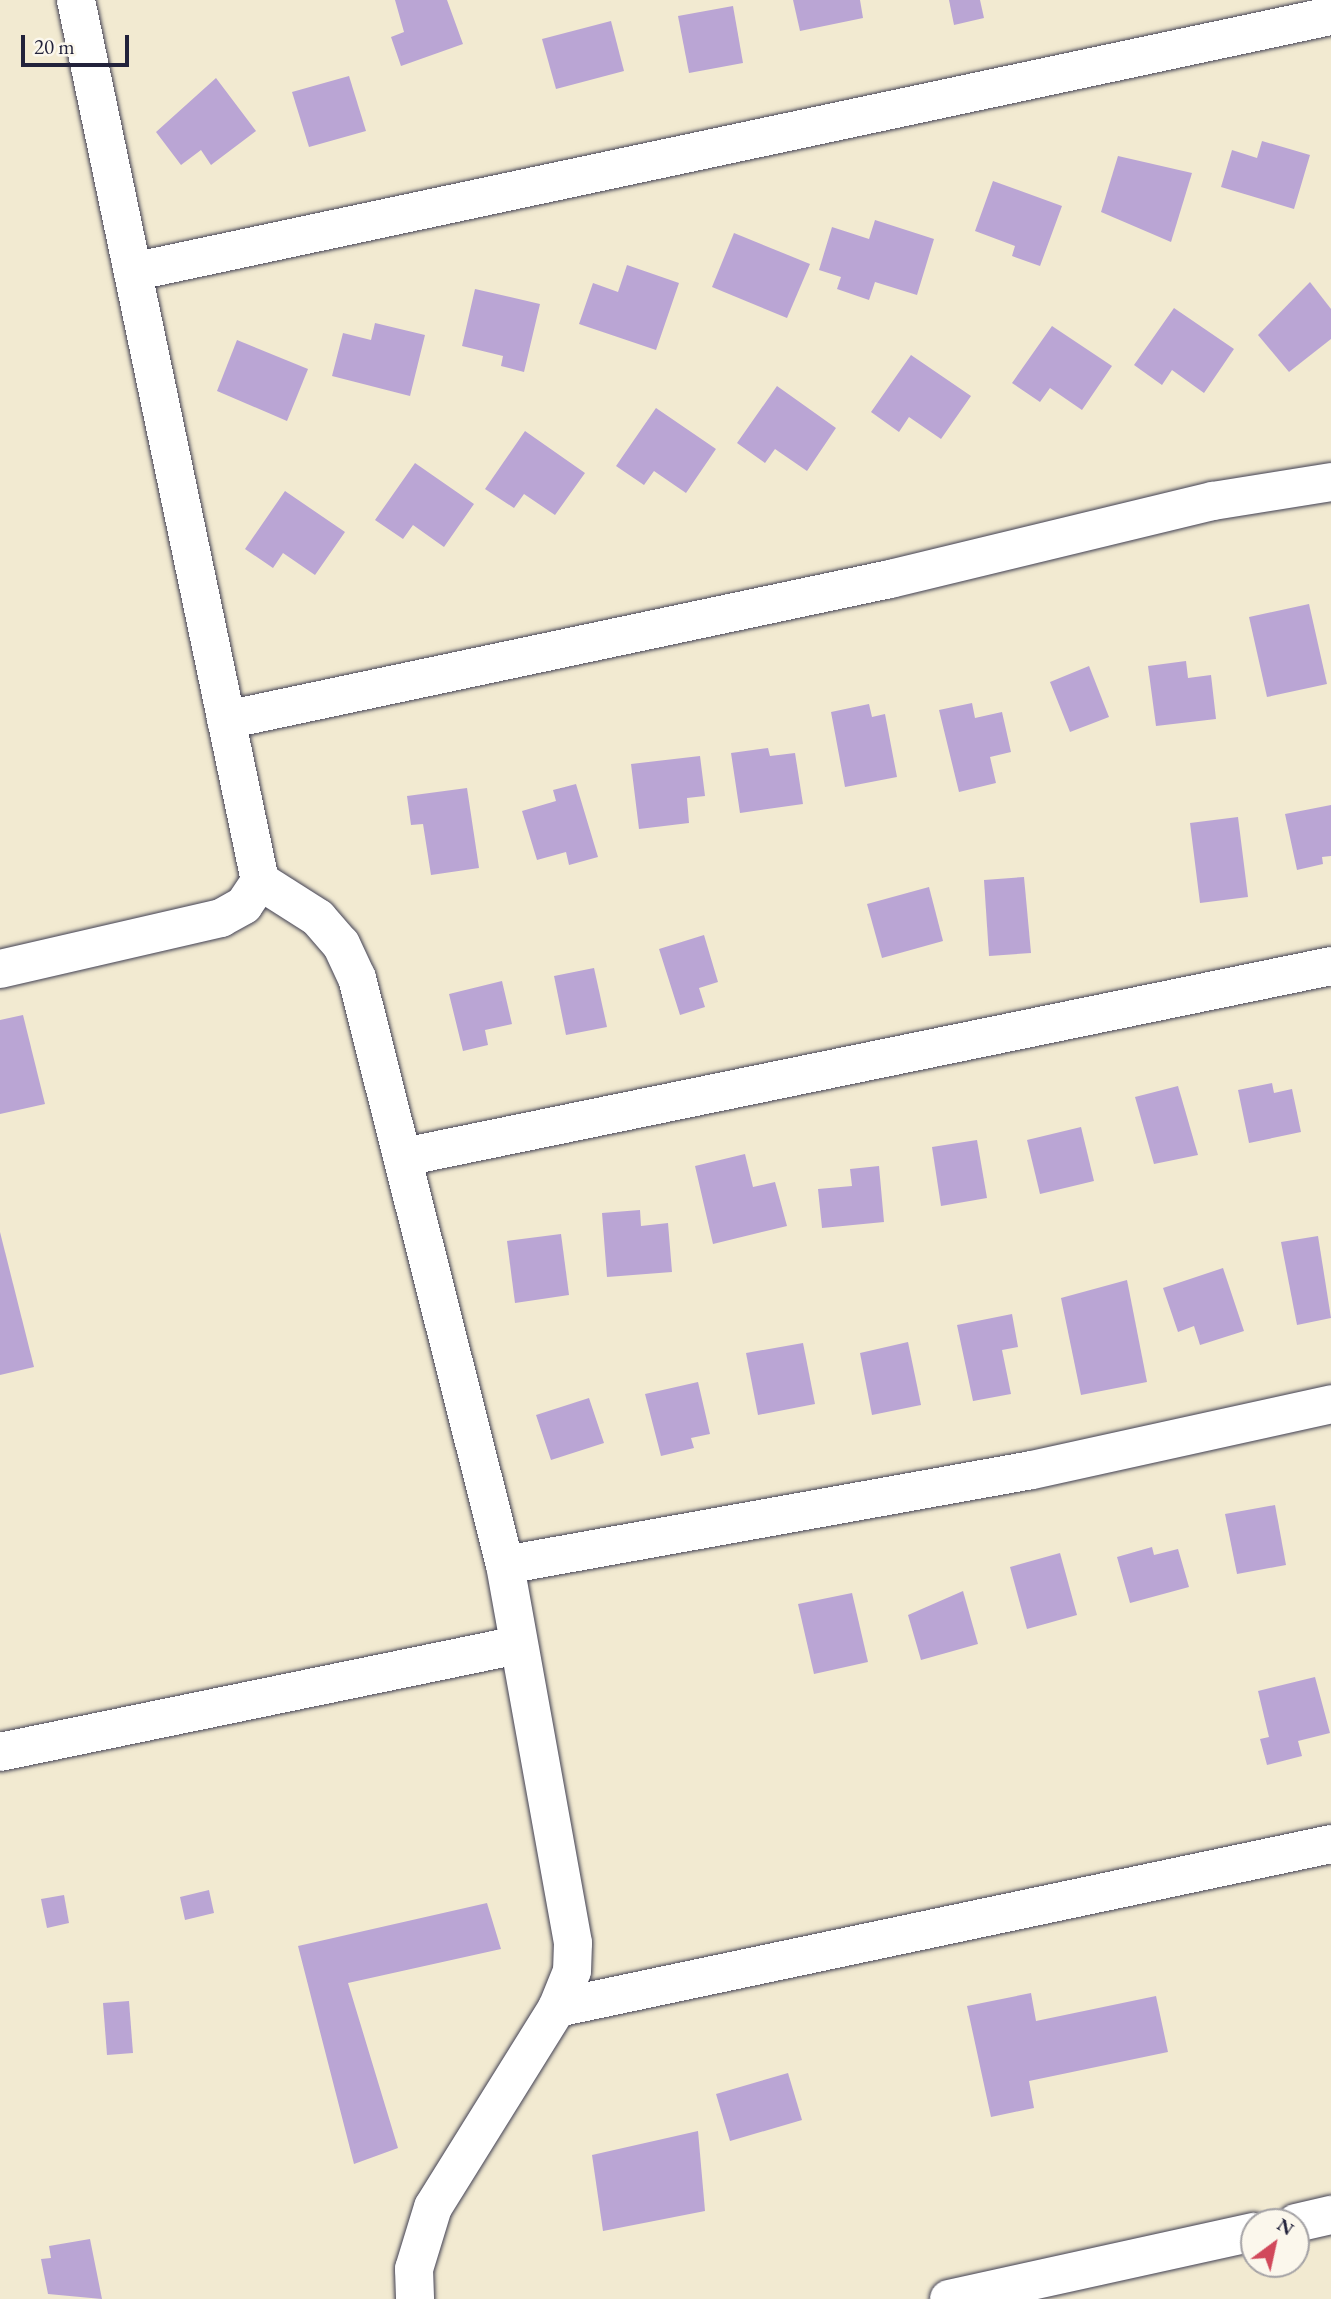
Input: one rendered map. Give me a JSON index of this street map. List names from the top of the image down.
{
  "scale_bar": "20 m",
  "north": "top right"
}
